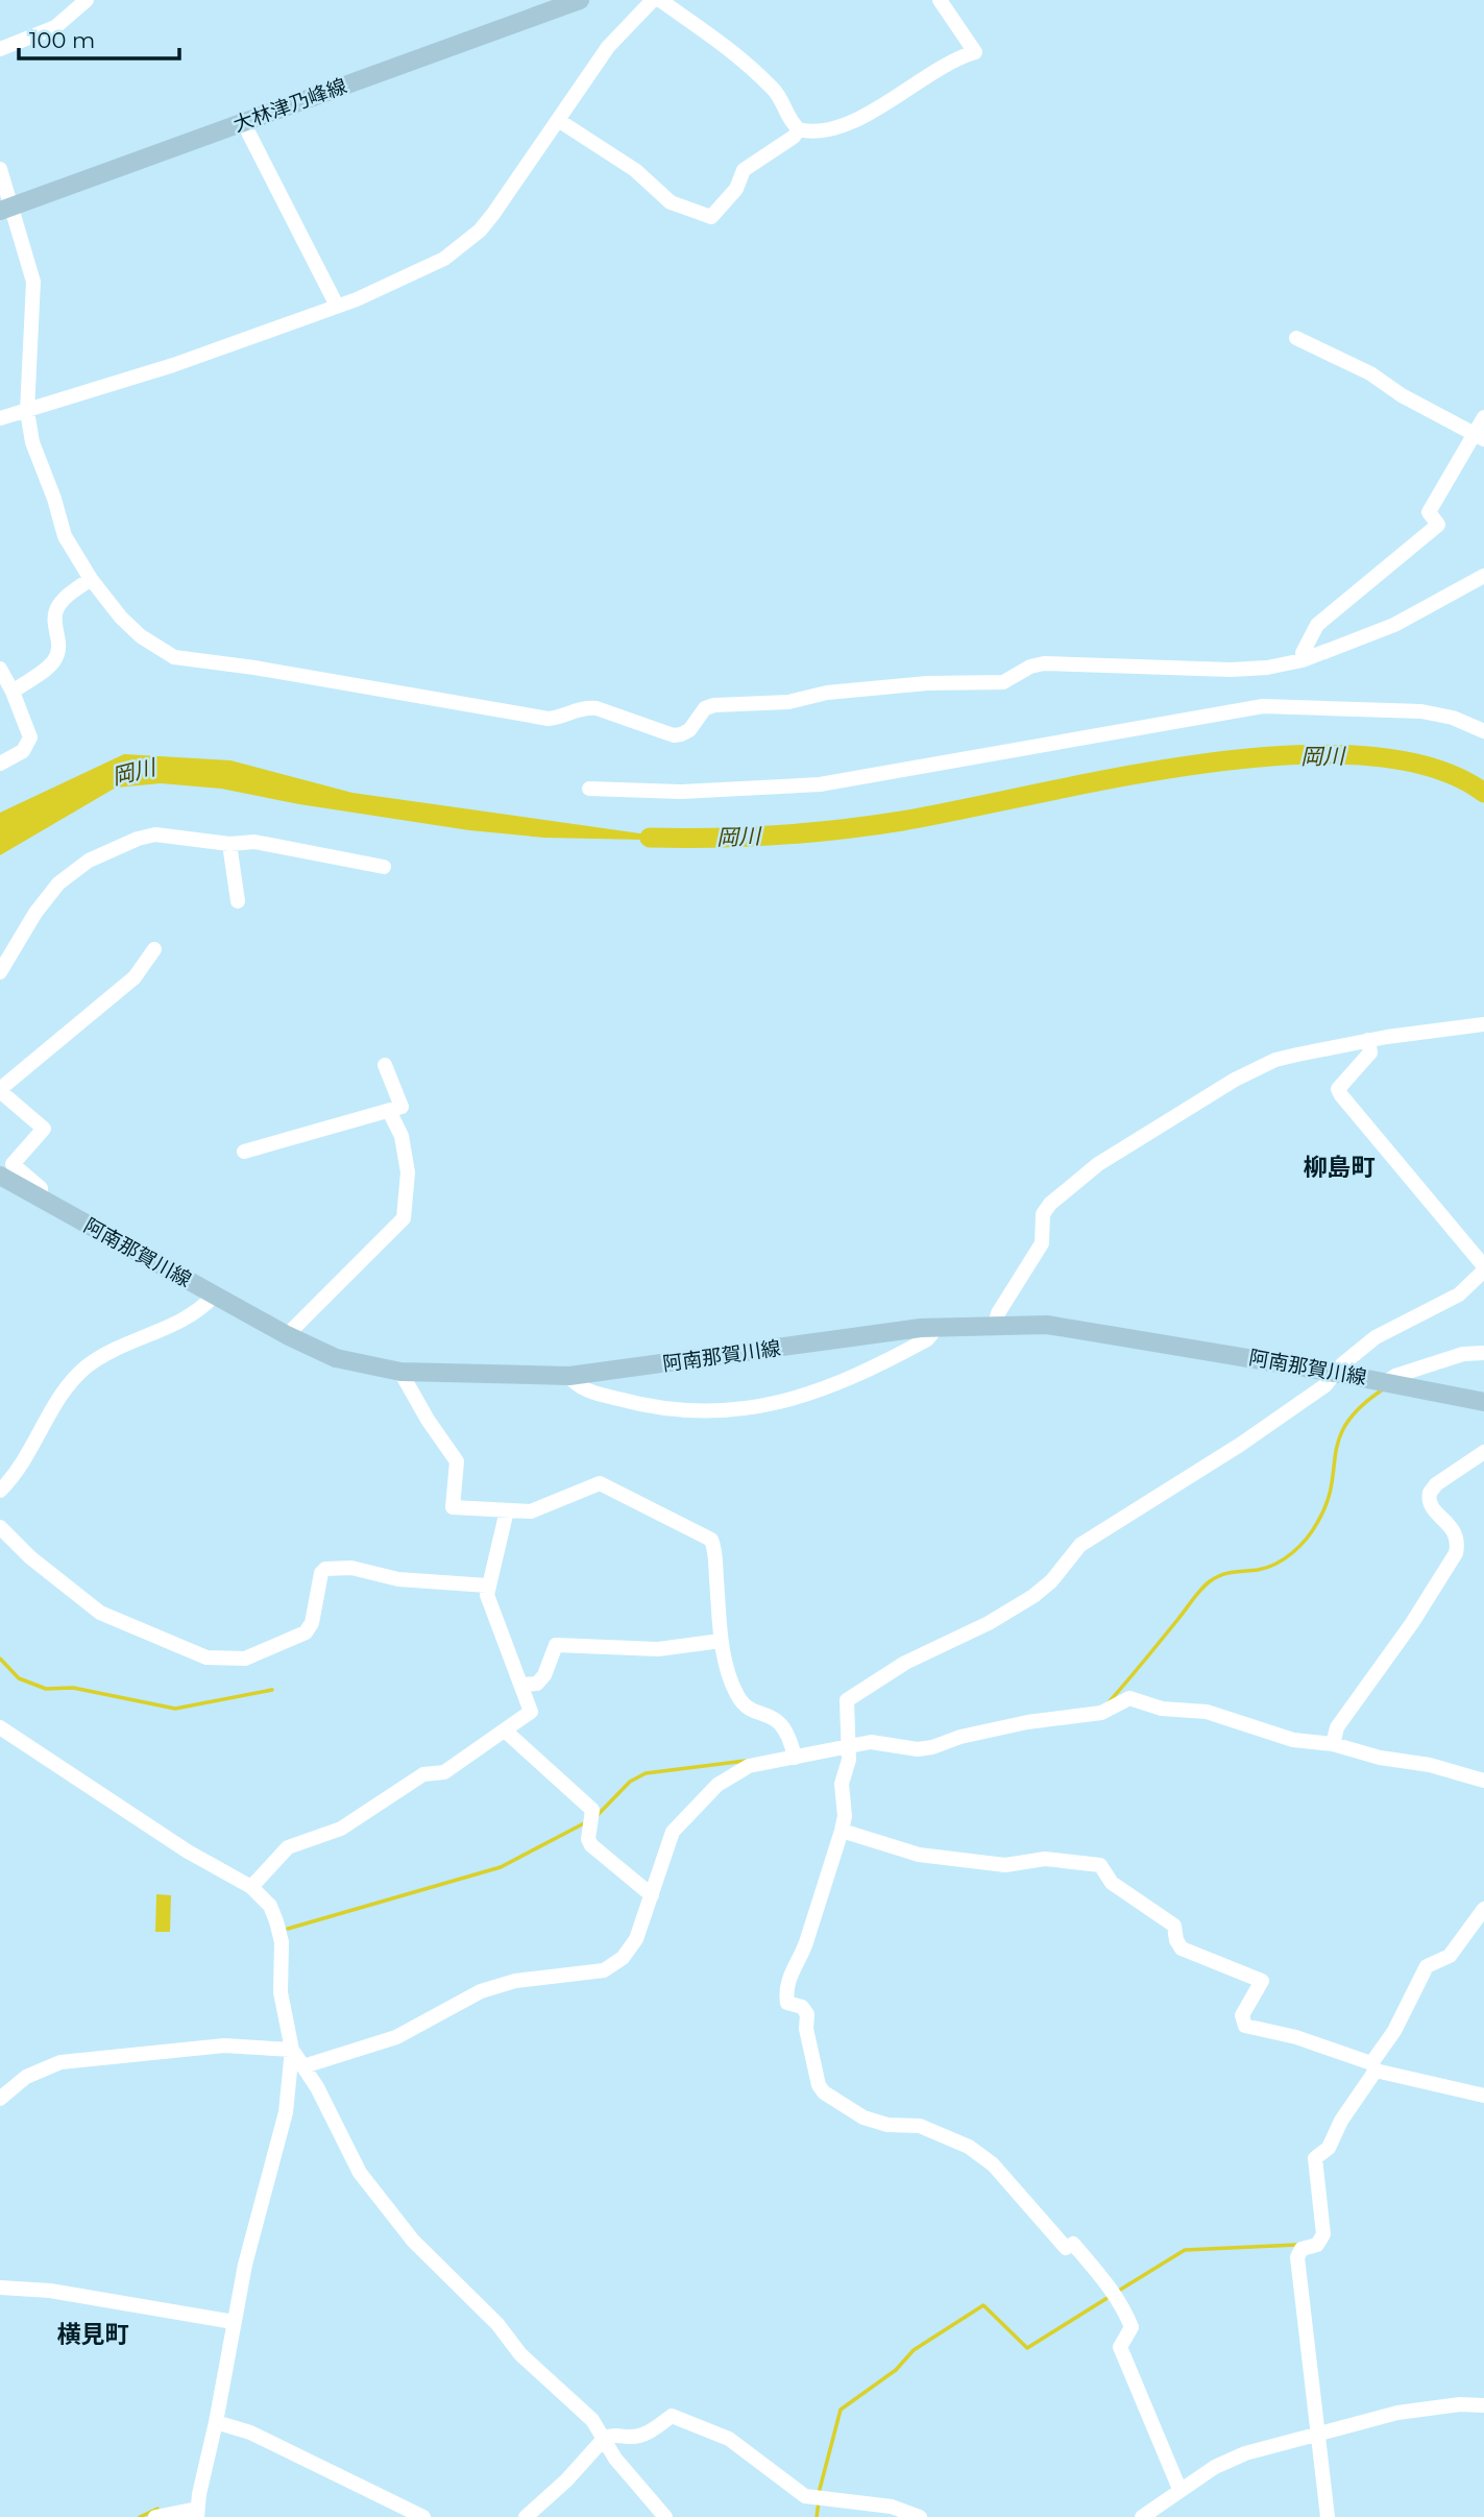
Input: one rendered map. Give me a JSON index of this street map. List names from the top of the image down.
{
  "streets": {
    "main road": ["大林津乃峰線", "阿南那賀川線"]
  },
  "districts": ["柳島町", "横見町"],
  "water": ["岡川"],
  "scale_bar": "100 m"
}
